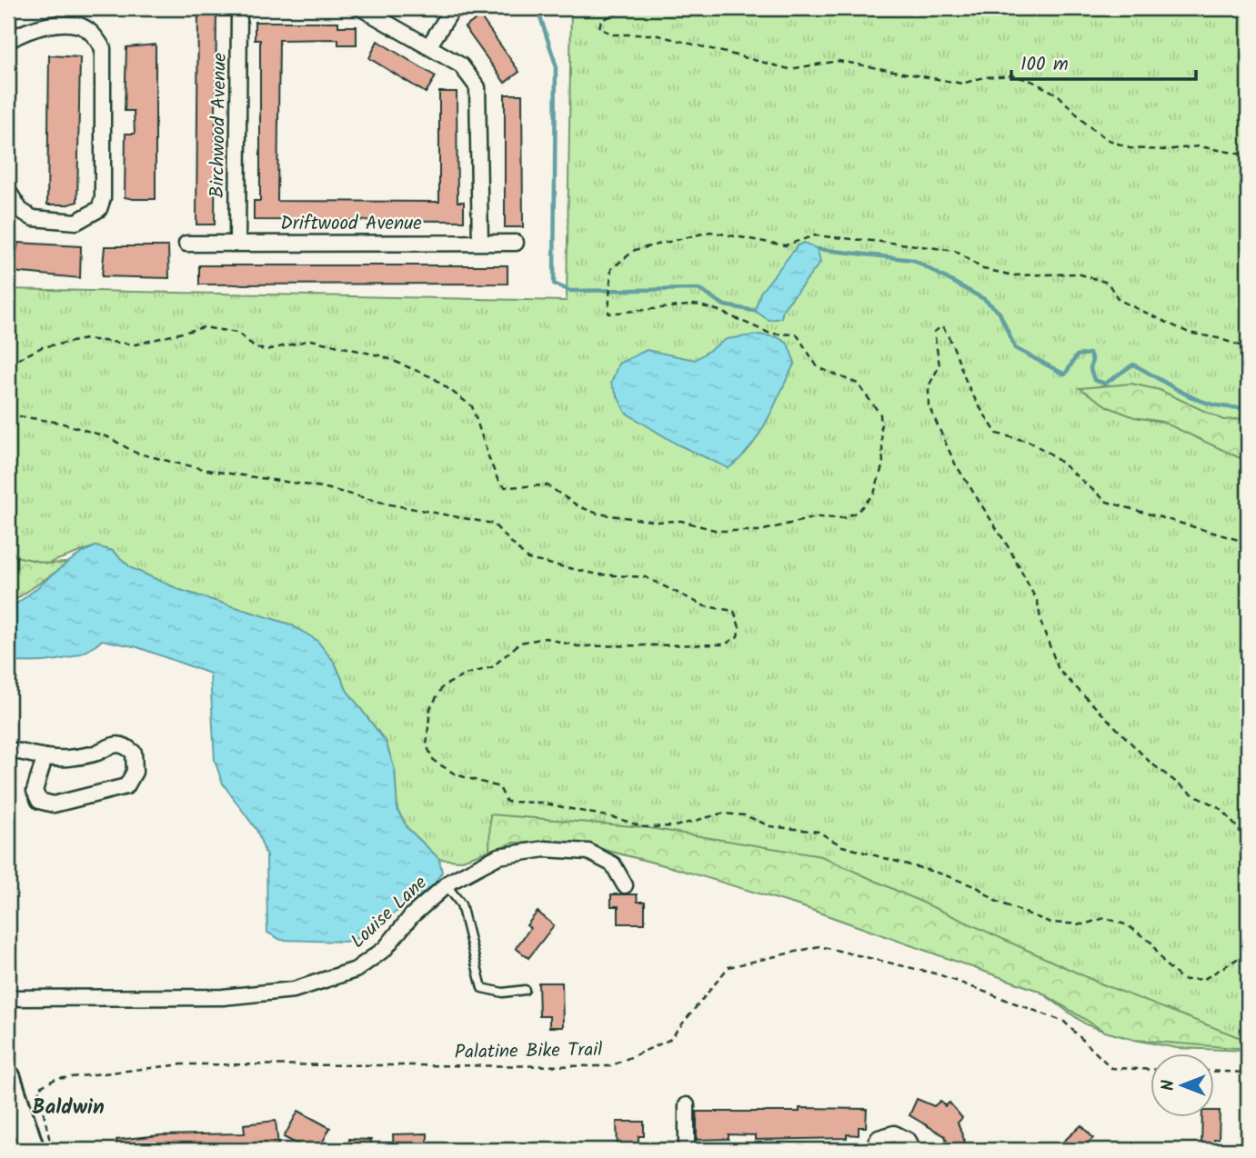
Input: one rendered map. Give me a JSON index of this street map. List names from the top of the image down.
{
  "streets": {
    "street": ["Birchwood Avenue", "Driftwood Avenue", "Louise Lane"],
    "path": ["Palatine Bike Trail"]
  },
  "crossings": [
    ["Birchwood Avenue", "Driftwood Avenue"]
  ],
  "districts": ["Baldwin"],
  "scale_bar": "100 m",
  "north": "left"
}
